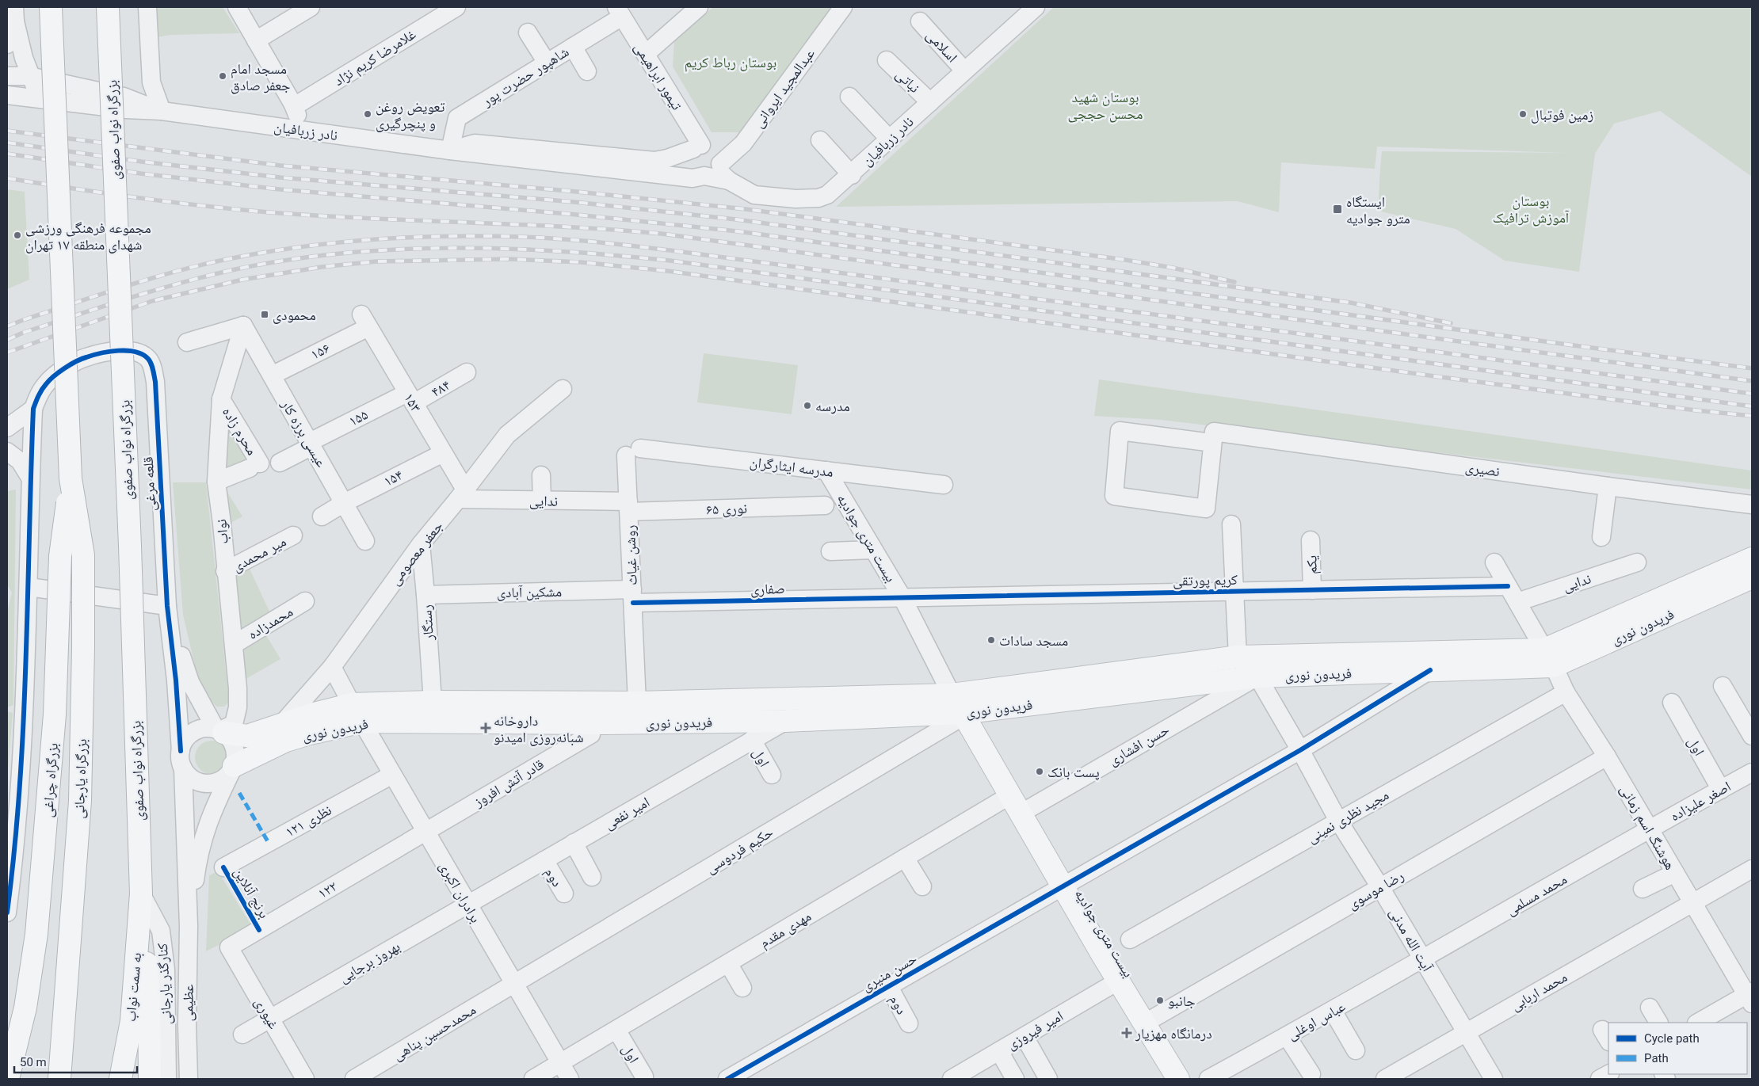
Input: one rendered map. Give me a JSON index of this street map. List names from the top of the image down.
{
  "streets": {
    "main road": [
      "بزرگراه نواب صفوی",
      "بیست متری جوادیه",
      "فریدون نوری",
      "بزرگراه یارجانی",
      "بزرگراه چراغی",
      "به سمت نواب"
    ],
    "street": [
      "اسلامی",
      "غلامرضا کریم نژاد",
      "شاهپور حضرت پور",
      "تیمور ابراهیمی",
      "نباتی",
      "عبدالمجید ایروانی",
      "نادر زربافیان",
      "۱۵۶",
      "۴۸۴",
      "۱۵۳",
      "۱۵۵",
      "محرم زاده",
      "عیسی برزه کار",
      "مدرسه ایثارگران",
      "نصیری",
      "۱۵۴",
      "قلعه مرغی",
      "ندایی",
      "نوری ۶۵",
      "نواب",
      "جعفر معصومی",
      "میر محمدی",
      "روشن غیاث",
      "یکم",
      "کریم پورتقی",
      "صفاری",
      "مشکین آبادی",
      "محمدزاده",
      "رستگار",
      "حسن افشاری",
      "اول",
      "قادر آتش افروز",
      "اصغر علیزاده",
      "امیر نفعی",
      "مجید نظری نمینی",
      "نظری ۱۲۱",
      "هوشنگ اسم زمانی",
      "حکیم فردوسی",
      "دوم",
      "۱۲۲",
      "رضا موسوی",
      "برادران اکبری",
      "محمد مسلمی",
      "مهدی مقدم",
      "آیت‌ الله مدنی",
      "بهروز برجایی",
      "حسن منیری",
      "کنارگذر یارجانی",
      "محمد اربابی",
      "عظیمی",
      "غیوری",
      "عباس اوغلی",
      "امیر فیروزی",
      "محمدحسین پناهی"
    ],
    "cycle path": ["برنج آنلاین"]
  },
  "crossings": [
    ["اسلامی", "نادر زربافیان"],
    ["شاهپور حضرت پور", "تیمور ابراهیمی"],
    ["شاهپور حضرت پور", "نادر زربافیان"],
    ["تیمور ابراهیمی", "عبدالمجید ایروانی"],
    ["تیمور ابراهیمی", "نادر زربافیان"],
    ["نباتی", "نادر زربافیان"],
    ["عبدالمجید ایروانی", "نادر زربافیان"],
    ["بزرگراه نواب صفوی", "کنارگذر یارجانی"],
    ["بزرگراه نواب صفوی", "به سمت نواب"],
    ["۱۵۶", "۱۵۳"],
    ["۱۵۶", "عیسی برزه کار"],
    ["۴۸۴", "۱۵۳"],
    ["۴۸۴", "۱۵۵"],
    ["۱۵۳", "۱۵۵"],
    ["۱۵۳", "۱۵۴"],
    ["۱۵۳", "ندایی"],
    ["۱۵۳", "جعفر معصومی"],
    ["۱۵۵", "عیسی برزه کار"],
    ["محرم زاده", "نواب"],
    ["عیسی برزه کار", "۱۵۴"],
    ["عیسی برزه کار", "نواب"],
    ["مدرسه ایثارگران", "بیست متری جوادیه"],
    ["مدرسه ایثارگران", "روشن غیاث"],
    ["قلعه مرغی", "نواب"],
    ["قلعه مرغی", "فریدون نوری"],
    ["ندایی", "نوری ۶۵"],
    ["ندایی", "جعفر معصومی"],
    ["ندایی", "روشن غیاث"],
    ["نوری ۶۵", "روشن غیاث"],
    ["نواب", "میر محمدی"],
    ["نواب", "محمدزاده"],
    ["نواب", "فریدون نوری"],
    ["بیست متری جوادیه", "کریم پورتقی"],
    ["بیست متری جوادیه", "صفاری"],
    ["بیست متری جوادیه", "فریدون نوری"],
    ["بیست متری جوادیه", "حسن افشاری"],
    ["بیست متری جوادیه", "حکیم فردوسی"],
    ["بیست متری جوادیه", "رضا موسوی"],
    ["بیست متری جوادیه", "مهدی مقدم"],
    ["بیست متری جوادیه", "حسن منیری"],
    ["بیست متری جوادیه", "امیر فیروزی"],
    ["جعفر معصومی", "رستگار"],
    ["جعفر معصومی", "فریدون نوری"],
    ["جعفر معصومی", "برادران اکبری"],
    ["روشن غیاث", "صفاری"],
    ["روشن غیاث", "مشکین آبادی"],
    ["روشن غیاث", "فریدون نوری"],
    ["یکم", "کریم پورتقی"],
    ["کریم پورتقی", "صفاری"],
    ["صفاری", "مشکین آبادی"],
    ["مشکین آبادی", "رستگار"],
    ["رستگار", "فریدون نوری"],
    ["فریدون نوری", "حسن افشاری"],
    ["فریدون نوری", "امیر نفعی"],
    ["فریدون نوری", "هوشنگ اسم زمانی"],
    ["فریدون نوری", "حکیم فردوسی"],
    ["فریدون نوری", "برادران اکبری"],
    ["فریدون نوری", "آیت‌ الله مدنی"],
    ["فریدون نوری", "حسن منیری"],
    ["حسن افشاری", "مهدی مقدم"],
    ["حسن افشاری", "آیت‌ الله مدنی"],
    ["اول", "اصغر علیزاده"],
    ["اول", "امیر نفعی"],
    ["اول", "مهدی مقدم"],
    ["بزرگراه یارجانی", "بزرگراه چراغی"],
    ["قادر آتش افروز", "۱۲۲"],
    ["قادر آتش افروز", "برادران اکبری"],
    ["اصغر علیزاده", "هوشنگ اسم زمانی"],
    ["اصغر علیزاده", "محمد مسلمی"],
    ["امیر نفعی", "دوم"],
    ["امیر نفعی", "برادران اکبری"],
    ["امیر نفعی", "بهروز برجایی"],
    ["مجید نظری نمینی", "هوشنگ اسم زمانی"],
    ["مجید نظری نمینی", "آیت‌ الله مدنی"],
    ["نظری ۱۲۱", "برادران اکبری"],
    ["هوشنگ اسم زمانی", "رضا موسوی"],
    ["هوشنگ اسم زمانی", "محمد مسلمی"],
    ["هوشنگ اسم زمانی", "محمد اربابی"],
    ["حکیم فردوسی", "برادران اکبری"],
    ["حکیم فردوسی", "محمدحسین پناهی"],
    ["دوم", "حسن منیری"],
    ["۱۲۲", "برادران اکبری"],
    ["۱۲۲", "غیوری"],
    ["رضا موسوی", "آیت‌ الله مدنی"],
    ["برادران اکبری", "مهدی مقدم"],
    ["برادران اکبری", "بهروز برجایی"],
    ["برادران اکبری", "محمدحسین پناهی"],
    ["محمد مسلمی", "آیت‌ الله مدنی"],
    ["محمد مسلمی", "عباس اوغلی"],
    ["آیت‌ الله مدنی", "حسن منیری"],
    ["آیت‌ الله مدنی", "محمد اربابی"],
    ["آیت‌ الله مدنی", "عباس اوغلی"],
    ["بهروز برجایی", "غیوری"],
    ["کنارگذر یارجانی", "به سمت نواب"]
  ],
  "parks": ["بوستان رباط کریم", "بوستان شهید محسن حججی", "بوستان آموزش ترافیک"],
  "places": {
    "other": [
      "مسجد امام جعفر صادق",
      "تعویض روغن و پنچرگیری",
      "زمین فوتبال",
      "مجموعه فرهنگی ورزشی شهدای منطقه ۱۷ تهران",
      "مدرسه",
      "مسجد سادات",
      "پست بانک",
      "جانبو"
    ],
    "transit": ["ایستگاه مترو جوادیه", "محمودی"],
    "health": ["داروخانه شبانه‌روزی امیدنو", "درمانگاه مهزیار"]
  },
  "legend": ["Cycle path", "Path"],
  "scale_bar": "50 m"
}
